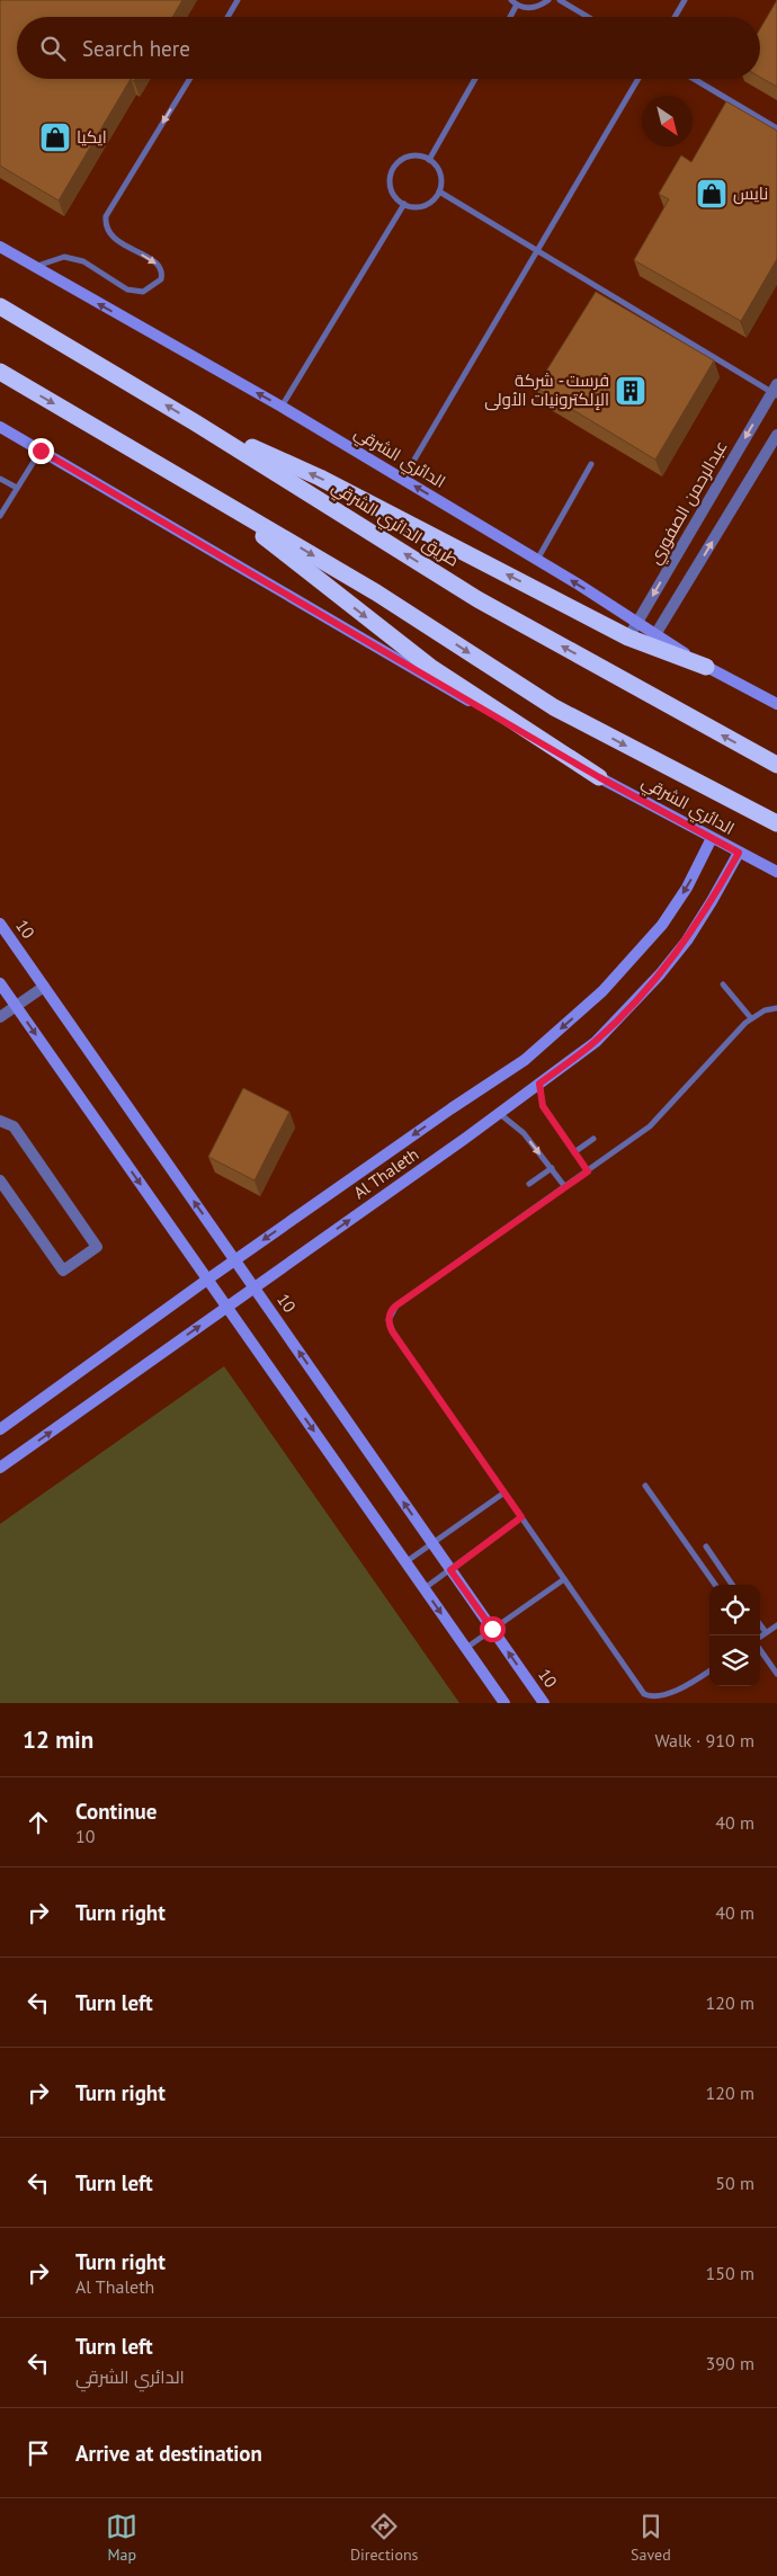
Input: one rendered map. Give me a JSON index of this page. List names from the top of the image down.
{
  "streets": {
    "highway": ["طريق الدائري الشرقي"],
    "street": [
      "الدائري الشرقي",
      "عبدالرحمن الصفوري",
      "10",
      "Al Thaleth"
    ]
  },
  "crossings": [
    ["الدائري الشرقي", "عبدالرحمن الصفوري"],
    ["الدائري الشرقي", "Al Thaleth"],
    ["10", "Al Thaleth"]
  ],
  "places": {
    "shop": ["ايكيا", "نايس"],
    "building": ["فرست - شركة الإلكترونيات الأولى"]
  },
  "north": "bottom right",
  "page": {
    "search": "Search here",
    "heading": ["12 min", "Walk · 910 m"],
    "list": [
      ["Continue", "10", "40 m"],
      ["Turn right", "40 m"],
      ["Turn left", "120 m"],
      ["Turn right", "120 m"],
      ["Turn left", "50 m"],
      ["Turn right", "Al Thaleth", "150 m"],
      ["Turn left", "الدائري الشرقي", "390 m"],
      "Arrive at destination"
    ],
    "nav": ["Map", "Directions", "Saved"]
  }
}
